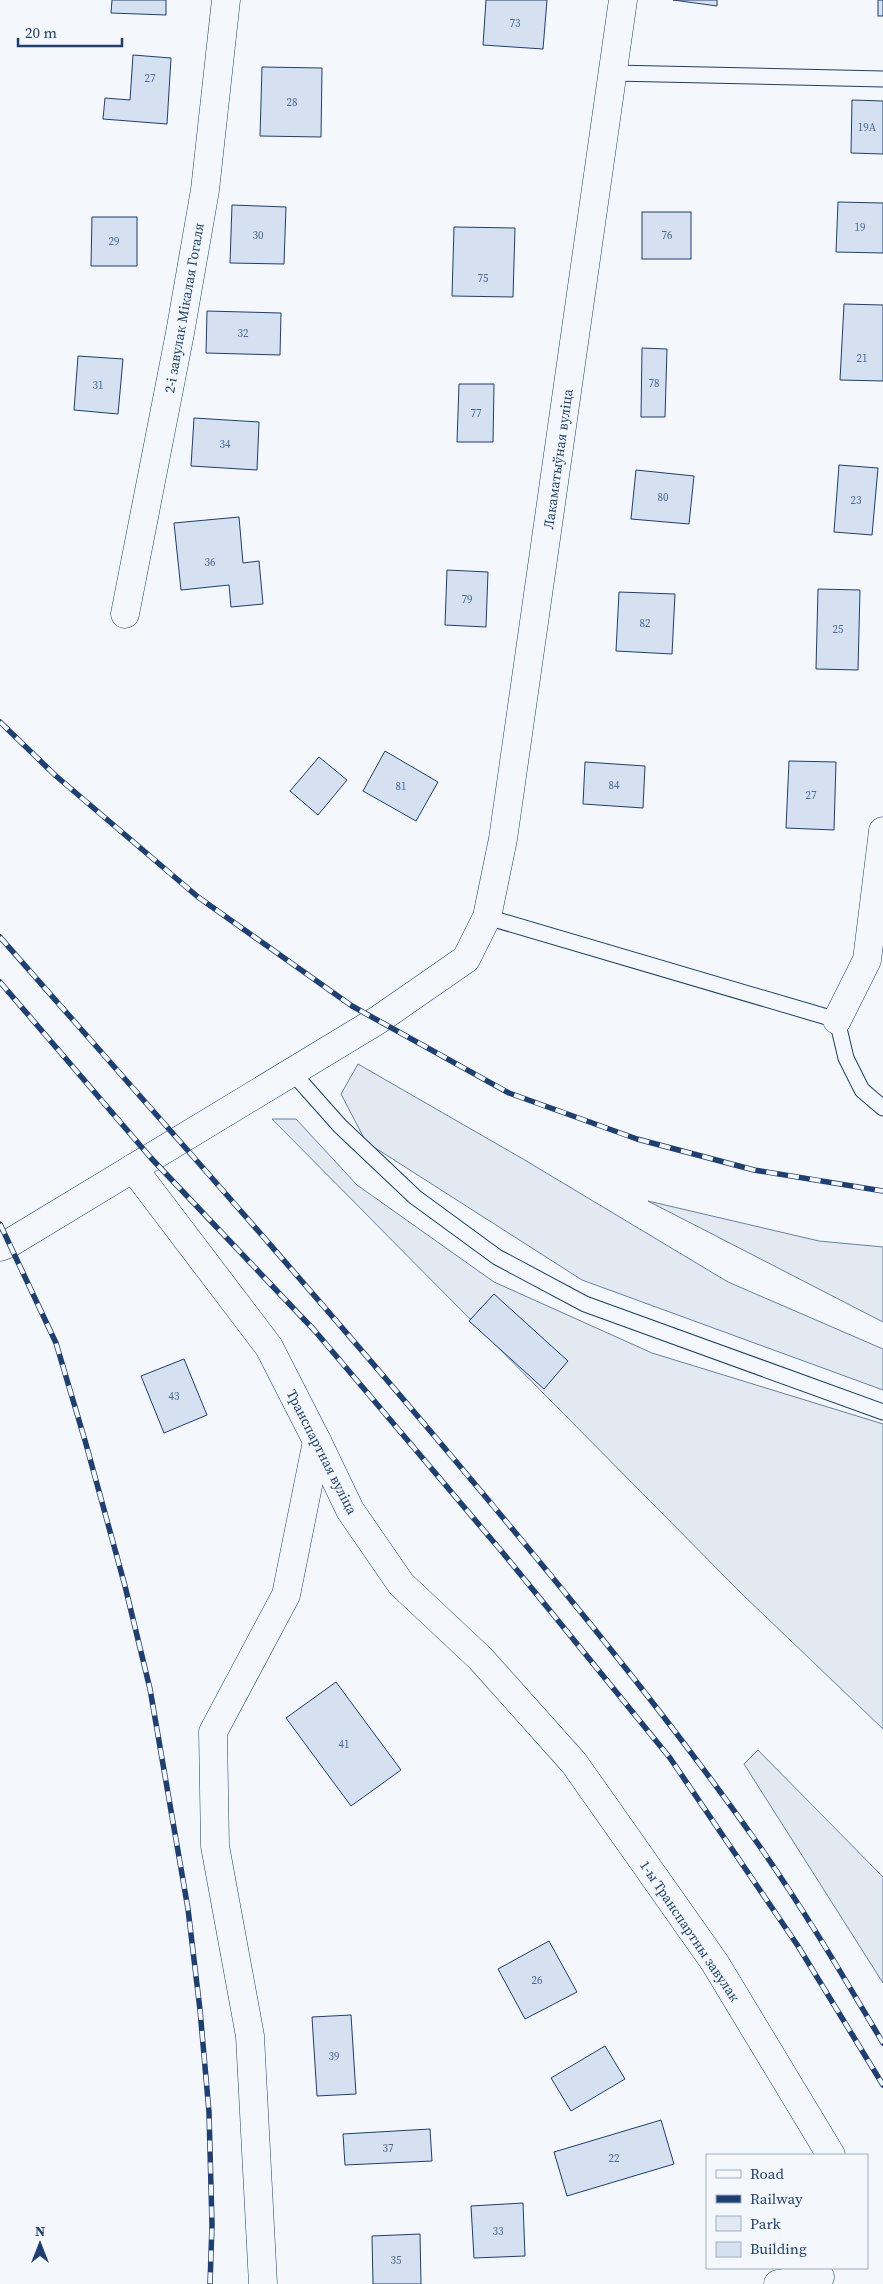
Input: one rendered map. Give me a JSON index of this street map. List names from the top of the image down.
{
  "streets": {
    "street": [
      "2-і завулак Мікалая Гогаля",
      "Лакаматыўная вуліца",
      "Транспартная вуліца",
      "1-ы Транспартны завулак"
    ]
  },
  "crossings": [
    ["Лакаматыўная вуліца", "Транспартная вуліца"],
    ["Транспартная вуліца", "1-ы Транспартны завулак"]
  ],
  "house_numbers": [
    "73",
    "27",
    "28",
    "19А",
    "19",
    "30",
    "76",
    "29",
    "75",
    "32",
    "21",
    "78",
    "31",
    "77",
    "34",
    "80",
    "23",
    "36",
    "79",
    "82",
    "25",
    "84",
    "81",
    "27",
    "43",
    "41",
    "26",
    "39",
    "37",
    "22",
    "33",
    "35"
  ],
  "legend": [
    "Road",
    "Railway",
    "Park",
    "Building"
  ],
  "scale_bar": "20 m",
  "north": "top"
}
